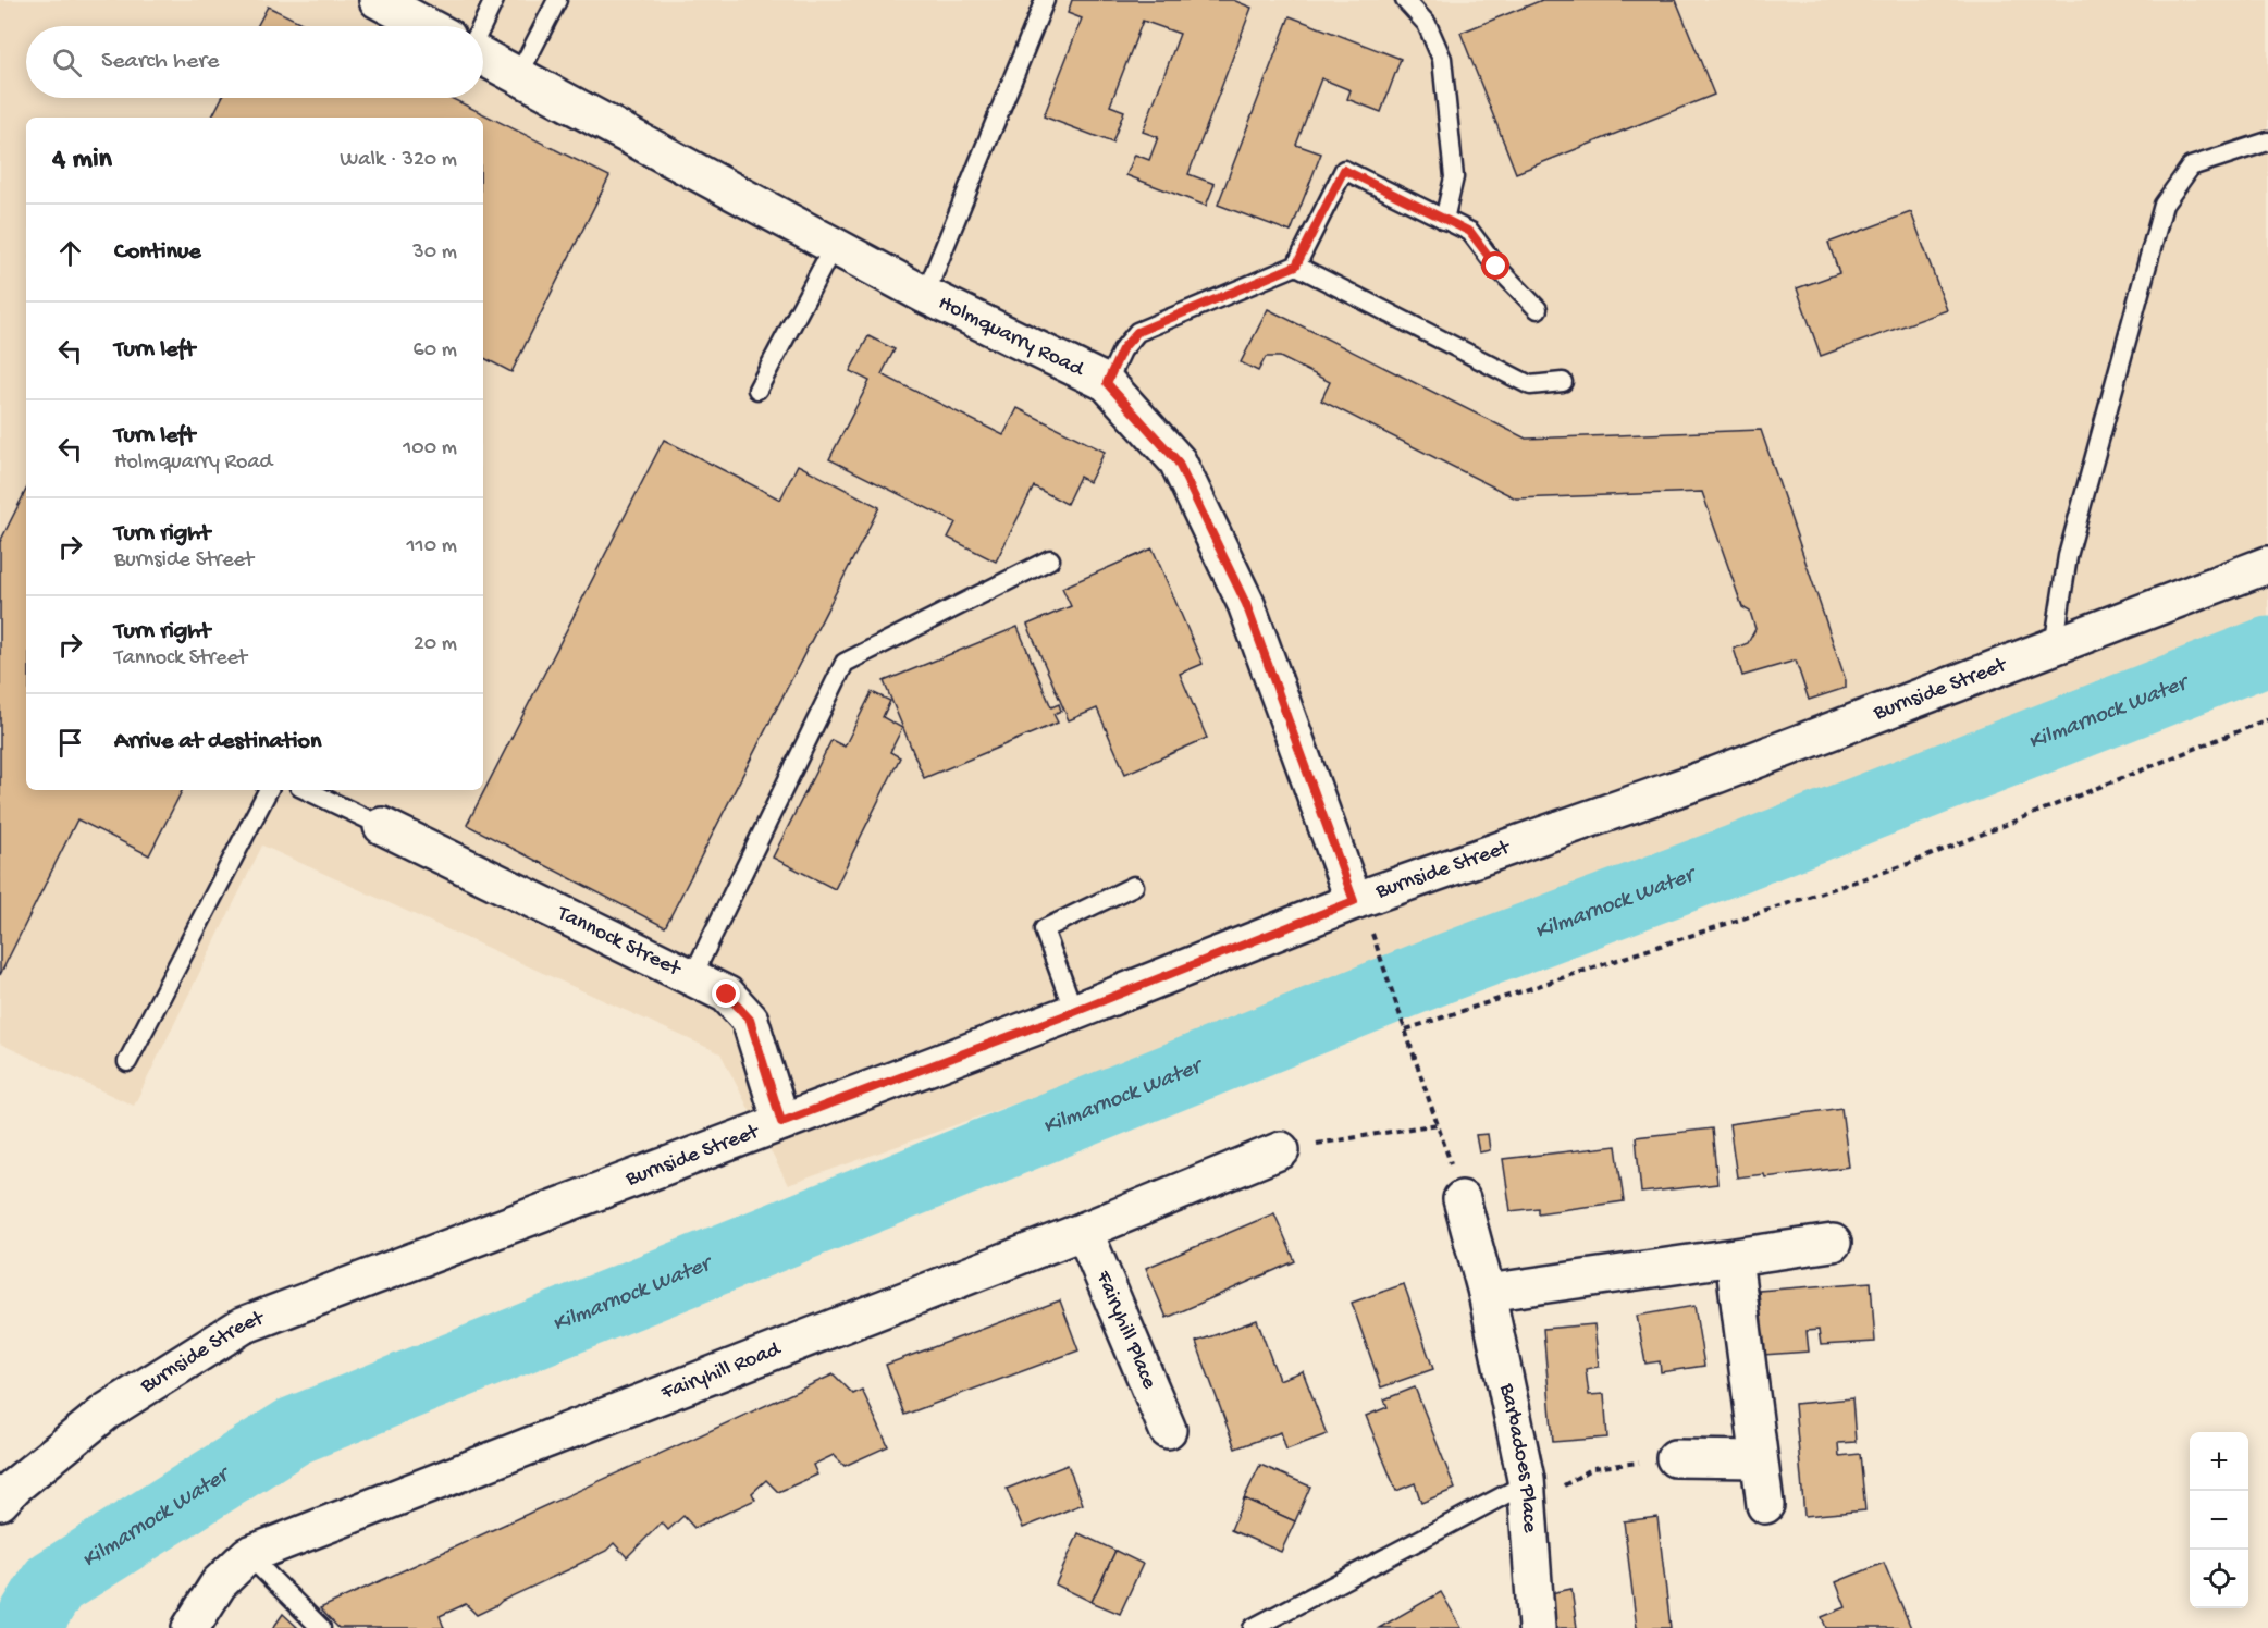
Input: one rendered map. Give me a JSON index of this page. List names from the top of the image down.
{
  "streets": {
    "street": [
      "Holmquarry Road",
      "Burnside Street",
      "Tannock Street",
      "Fairyhill Place",
      "Fairyhill Road",
      "Barbadoes Place"
    ]
  },
  "crossings": [
    ["Holmquarry Road", "Burnside Street"],
    ["Burnside Street", "Tannock Street"],
    ["Fairyhill Place", "Fairyhill Road"]
  ],
  "water": ["Kilmarnock Water"],
  "page": {
    "search": "Search here",
    "heading": ["4 min", "Walk · 320 m"],
    "list": [
      ["Continue", "30 m"],
      ["Turn left", "60 m"],
      ["Turn left", "Holmquarry Road", "100 m"],
      ["Turn right", "Burnside Street", "110 m"],
      ["Turn right", "Tannock Street", "20 m"],
      "Arrive at destination"
    ],
    "map_buttons": ["+", "−"]
  }
}
